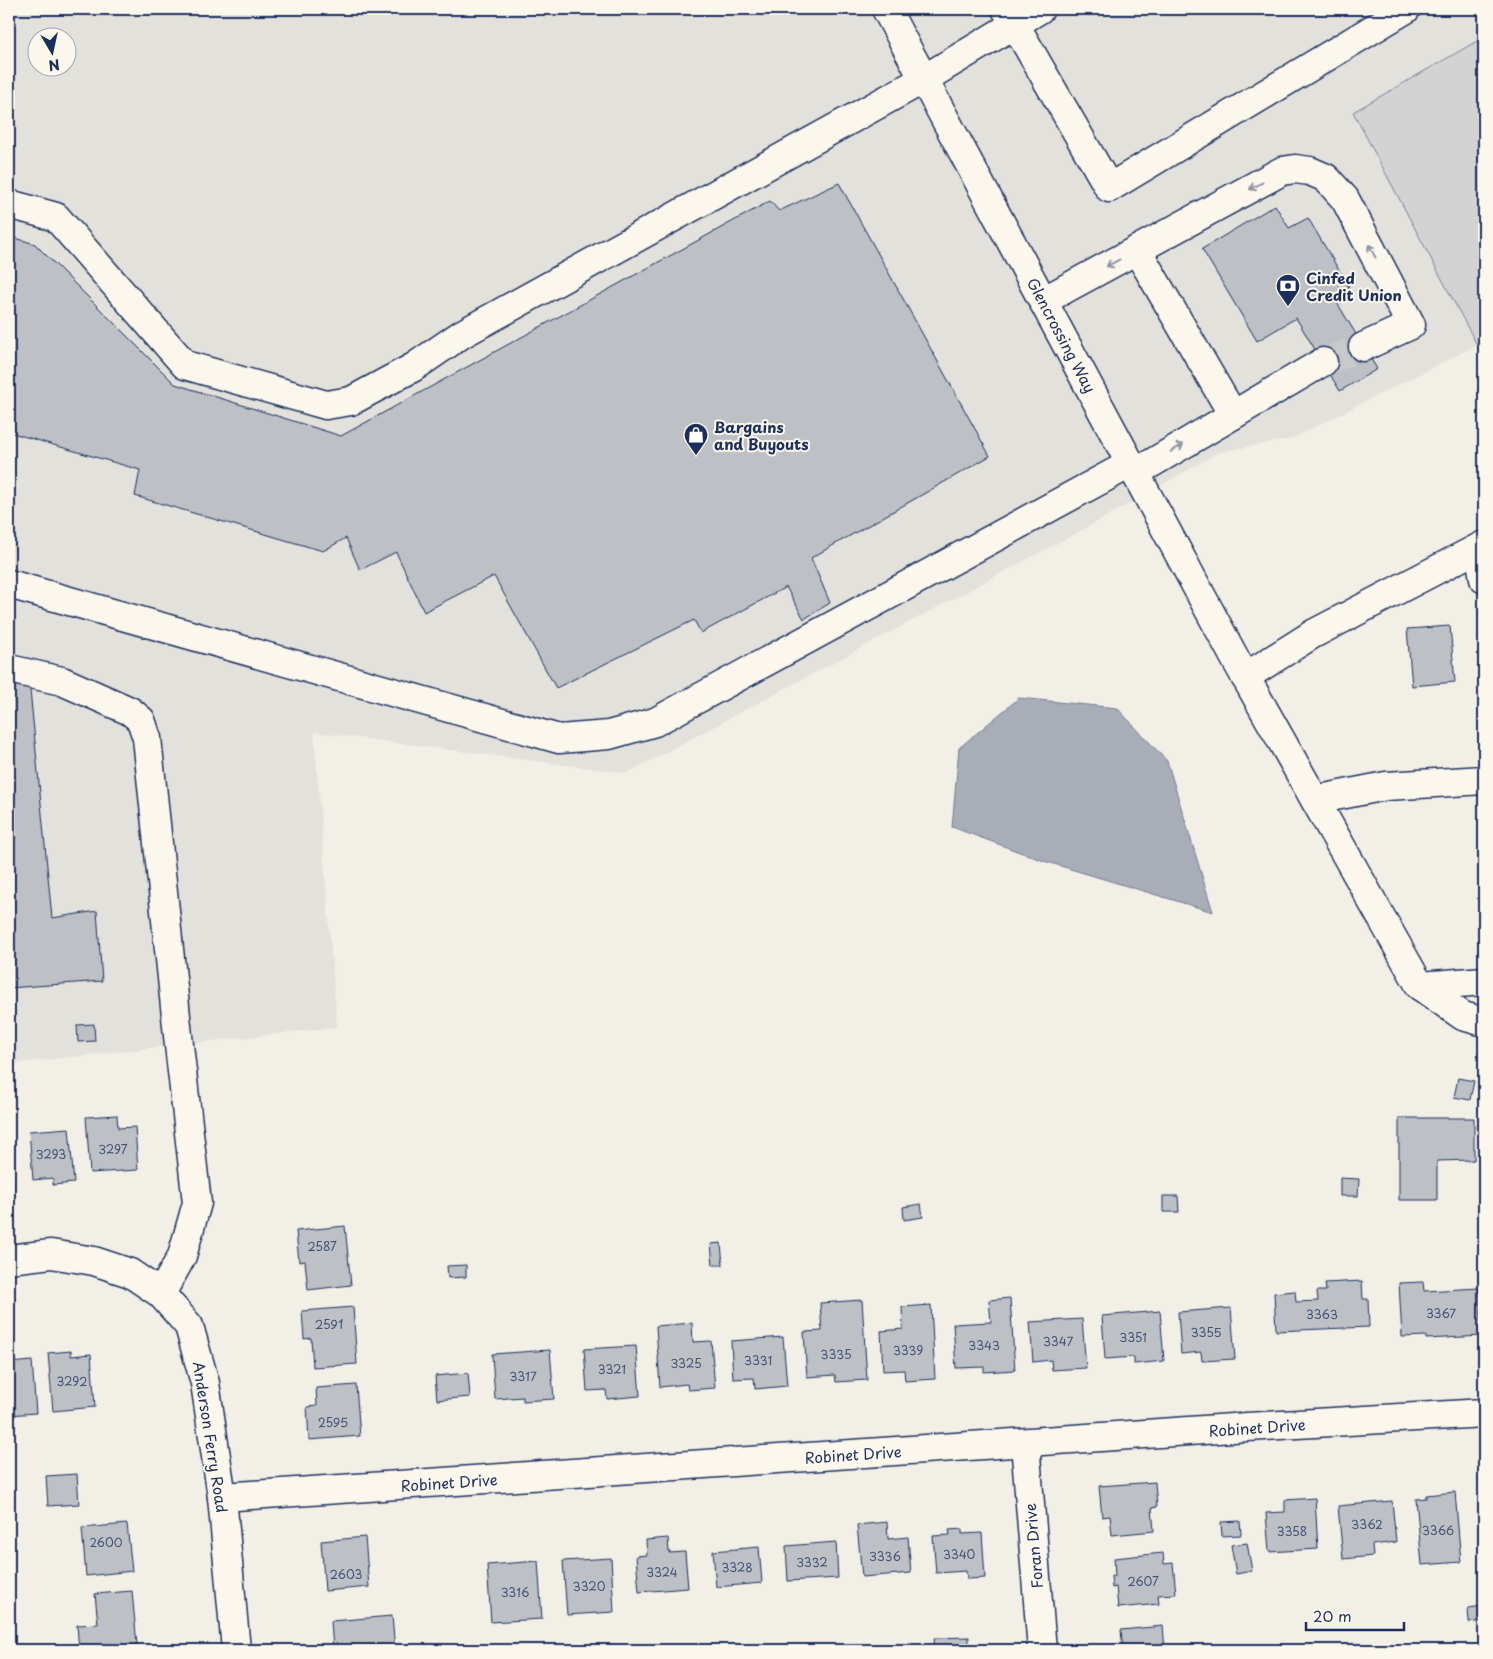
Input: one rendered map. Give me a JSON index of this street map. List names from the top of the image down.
{
  "streets": {
    "street": [
      "Glencrossing Way",
      "Robinet Drive",
      "Anderson Ferry Road",
      "Foran Drive"
    ]
  },
  "crossings": [
    ["Robinet Drive", "Anderson Ferry Road"],
    ["Robinet Drive", "Foran Drive"]
  ],
  "places": {
    "bank": ["Cinfed Credit Union"],
    "shop": ["Bargains and Buyouts"]
  },
  "house_numbers": [
    "3297",
    "3293",
    "2587",
    "3367",
    "3363",
    "2591",
    "3355",
    "3351",
    "3347",
    "3343",
    "3339",
    "3335",
    "3331",
    "3325",
    "3321",
    "3317",
    "3292",
    "2595",
    "3362",
    "3366",
    "3358",
    "2600",
    "3340",
    "3336",
    "3332",
    "3328",
    "3324",
    "2603",
    "2607",
    "3320",
    "3316"
  ],
  "scale_bar": "20 m",
  "north": "bottom"
}
